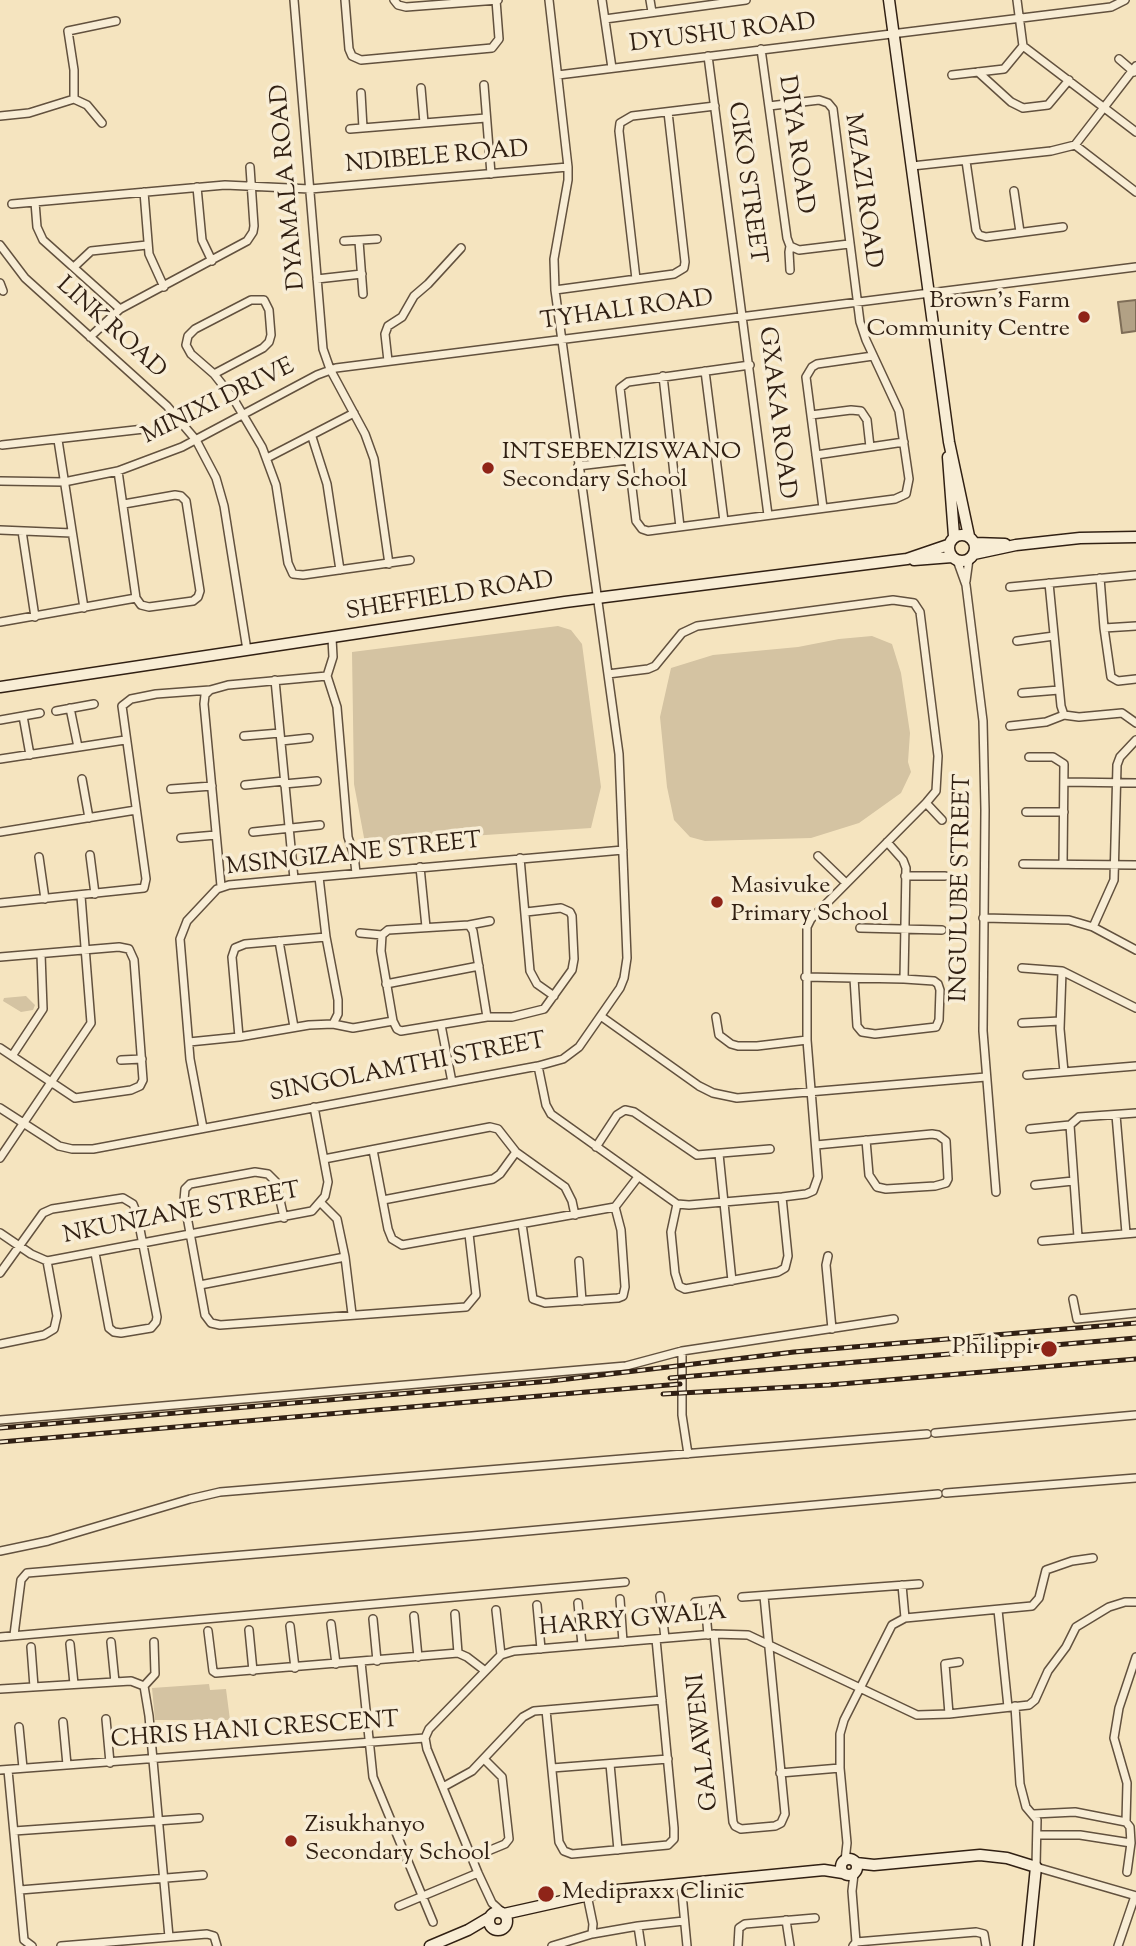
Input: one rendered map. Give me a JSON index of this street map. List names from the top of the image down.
{
  "streets": {
    "street": [
      "DYUSHU ROAD",
      "DIYA ROAD",
      "NDIBELE ROAD",
      "CIKO STREET",
      "DYAMALA ROAD",
      "MZAZI ROAD",
      "TYHALI ROAD",
      "LINK ROAD",
      "MINIXI DRIVE",
      "GXAKA ROAD",
      "SHEFFIELD ROAD",
      "MSINGIZANE STREET",
      "INGULUBE STREET",
      "SINGOLAMTHI STREET",
      "NKUNZANE STREET",
      "HARRY GWALA",
      "CHRIS HANI CRESCENT",
      "GALAWENI"
    ]
  },
  "crossings": [
    ["DYUSHU ROAD", "DIYA ROAD"],
    ["DYUSHU ROAD", "CIKO STREET"],
    ["DYUSHU ROAD", "INGULUBE STREET"],
    ["DYUSHU ROAD", "SINGOLAMTHI STREET"],
    ["DIYA ROAD", "MZAZI ROAD"],
    ["NDIBELE ROAD", "DYAMALA ROAD"],
    ["NDIBELE ROAD", "SINGOLAMTHI STREET"],
    ["CIKO STREET", "TYHALI ROAD"],
    ["CIKO STREET", "GXAKA ROAD"],
    ["DYAMALA ROAD", "TYHALI ROAD"],
    ["DYAMALA ROAD", "MINIXI DRIVE"],
    ["MZAZI ROAD", "TYHALI ROAD"],
    ["TYHALI ROAD", "MINIXI DRIVE"],
    ["TYHALI ROAD", "GXAKA ROAD"],
    ["TYHALI ROAD", "INGULUBE STREET"],
    ["TYHALI ROAD", "SINGOLAMTHI STREET"],
    ["LINK ROAD", "MINIXI DRIVE"],
    ["LINK ROAD", "SHEFFIELD ROAD"],
    ["SHEFFIELD ROAD", "INGULUBE STREET"],
    ["SHEFFIELD ROAD", "SINGOLAMTHI STREET"],
    ["MSINGIZANE STREET", "SINGOLAMTHI STREET"],
    ["SINGOLAMTHI STREET", "NKUNZANE STREET"],
    ["HARRY GWALA", "GALAWENI"]
  ],
  "places": [
    "Brown's Farm Community Centre",
    "INTSEBENZISWANO Secondary School",
    "Masivuke Primary School",
    "Philippi",
    "Zisukhanyo Secondary School",
    "Medipraxx Clinic"
  ]
}
